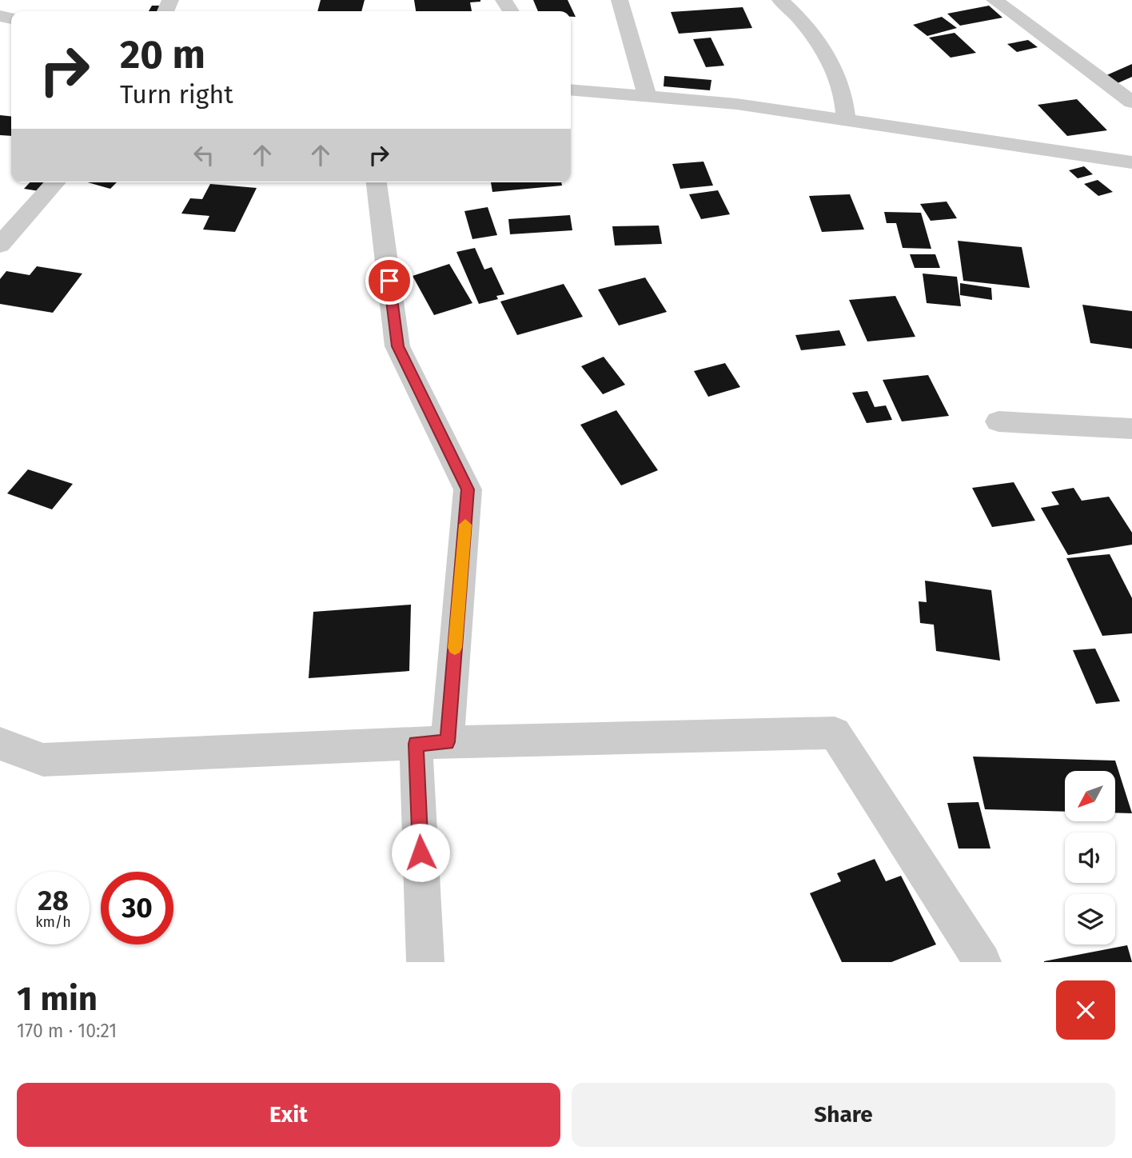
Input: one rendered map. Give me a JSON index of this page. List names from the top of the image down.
{
  "north": "bottom left",
  "page": {
    "turn": ["20 m", "Turn right"],
    "speed": "28 km/h",
    "limit": "30",
    "heading": ["1 min", "170 m · 10:21"],
    "buttons": ["Exit", "Share"]
  }
}
